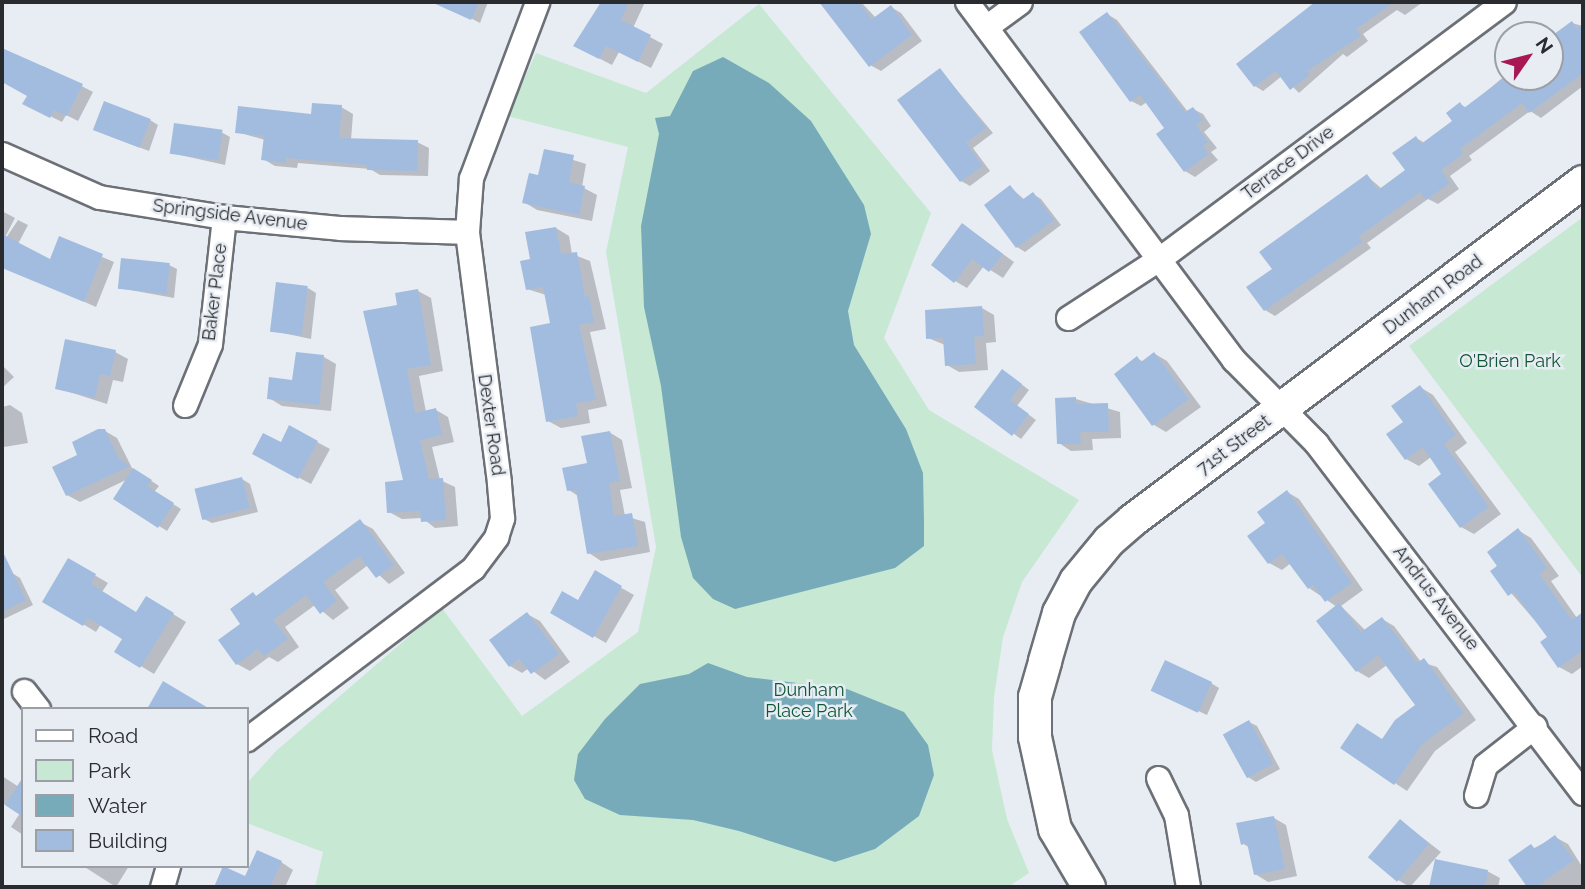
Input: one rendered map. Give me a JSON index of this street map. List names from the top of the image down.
{
  "streets": {
    "street": [
      "Terrace Drive",
      "Springside Avenue",
      "Baker Place",
      "Dunham Road",
      "Dexter Road",
      "71st Street",
      "Andrus Avenue"
    ]
  },
  "crossings": [
    ["Terrace Drive", "71st Street"],
    ["Springside Avenue", "Baker Place"],
    ["Springside Avenue", "Dexter Road"],
    ["Dunham Road", "71st Street"],
    ["Dunham Road", "Andrus Avenue"],
    ["71st Street", "Andrus Avenue"]
  ],
  "parks": ["O'Brien Park", "Dunham Place Park"],
  "legend": [
    "Road",
    "Park",
    "Water",
    "Building"
  ],
  "north": "top right"
}
